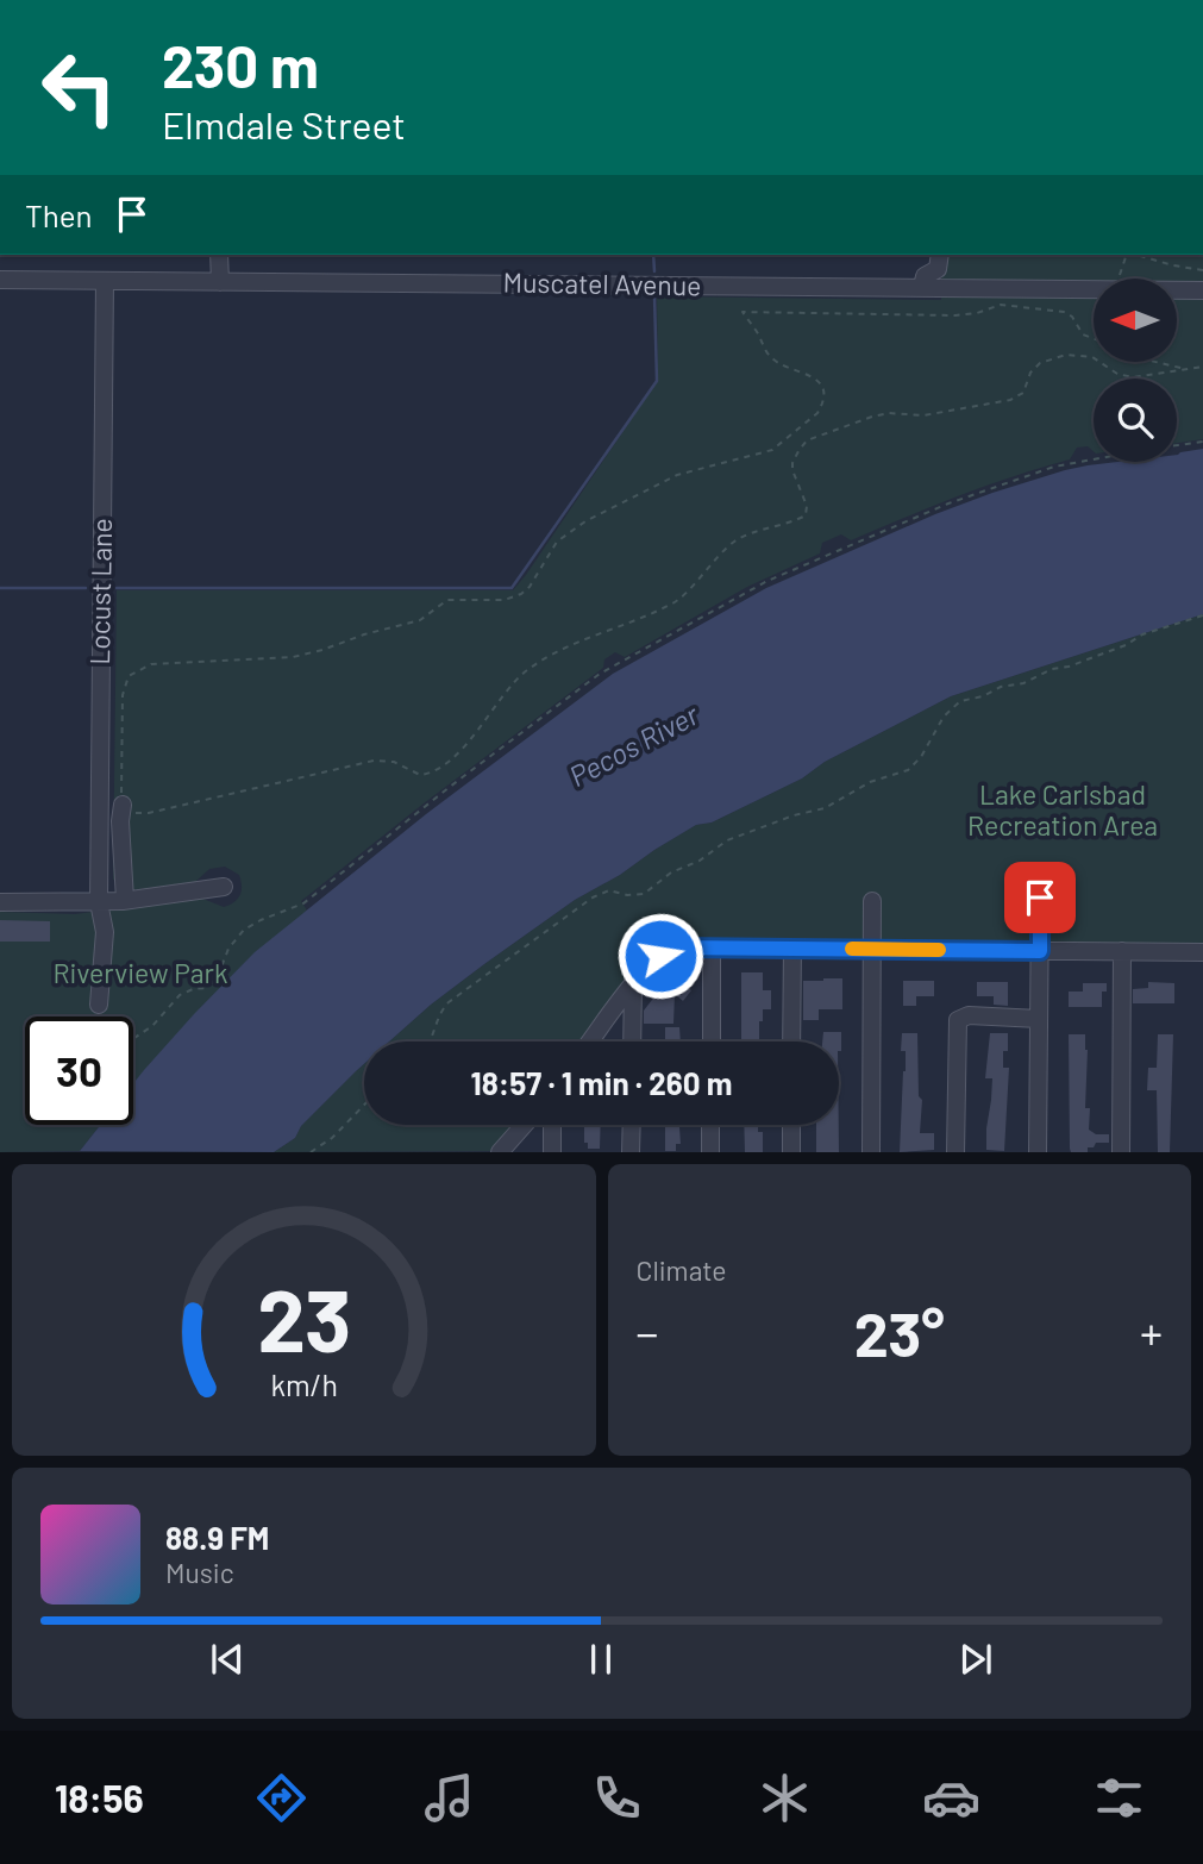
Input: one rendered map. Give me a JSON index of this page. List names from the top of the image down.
{
  "streets": {
    "street": ["Muscatel Avenue", "Locust Lane"]
  },
  "crossings": [
    ["Muscatel Avenue", "Locust Lane"]
  ],
  "water": ["Pecos River"],
  "parks": ["Lake Carlsbad Recreation Area", "Riverview Park"],
  "north": "left",
  "page": {
    "turn": ["230 m", "Elmdale Street"],
    "then": "Then",
    "limit": "30",
    "trip": "18:57 · 1 min · 260 m",
    "tile": "Climate",
    "heat": ["−", "23°", "+"],
    "song": ["88.9 FM", "Music"],
    "tabs": "18:56",
    "gauge": ["23", "km/h"]
  }
}
